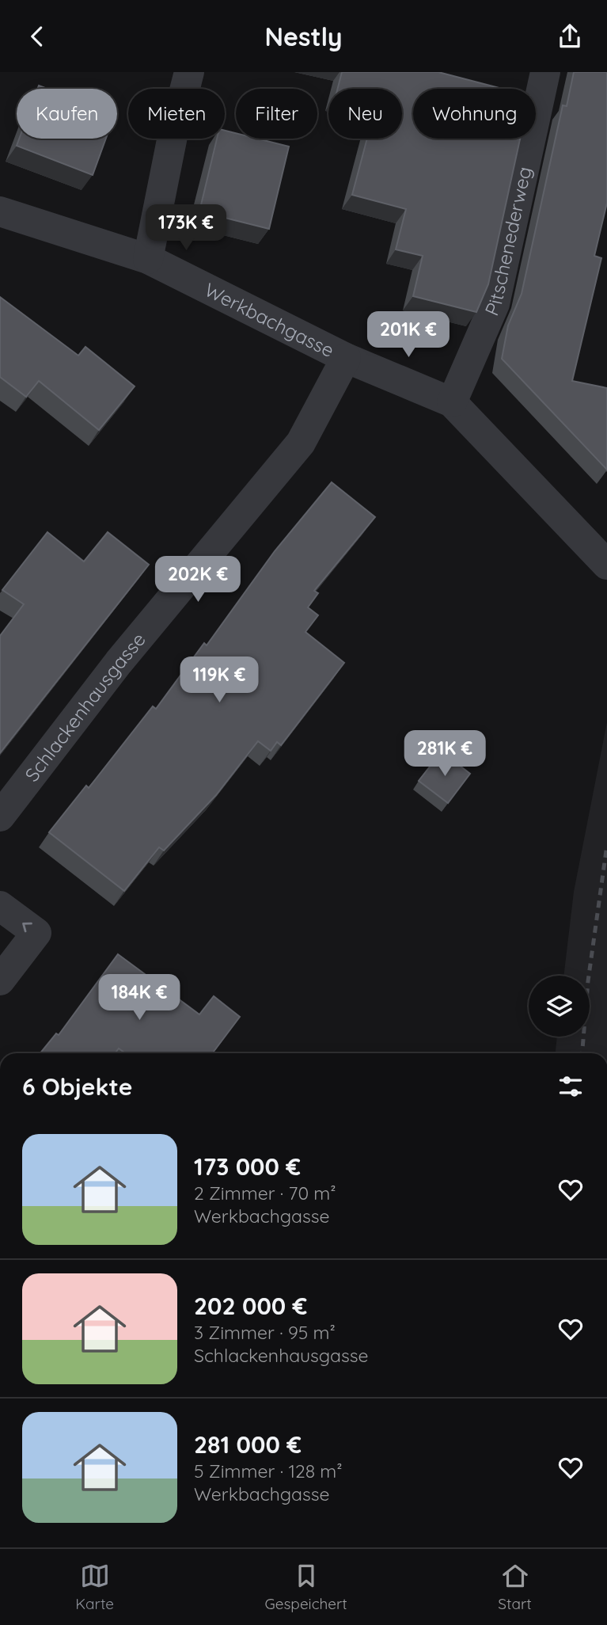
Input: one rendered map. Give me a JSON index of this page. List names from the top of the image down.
{
  "streets": {
    "street": ["Pitschenederweg", "Werkbachgasse", "Schlackenhausgasse"]
  },
  "crossings": [
    ["Pitschenederweg", "Werkbachgasse"],
    ["Werkbachgasse", "Schlackenhausgasse"]
  ],
  "page": {
    "header": "Nestly",
    "chip": [
      "Kaufen",
      "Mieten",
      "Filter",
      "Neu",
      "Wohnung"
    ],
    "price": [
      "173K €",
      "201K €",
      "202K €",
      "119K €",
      "281K €",
      "184K €"
    ],
    "heading": "6 Objekte",
    "list": [
      {
        "name": "173 000 €",
        "note": "2 Zimmer · 70 m² · Werkbachgasse"
      },
      {
        "name": "202 000 €",
        "note": "3 Zimmer · 95 m² · Schlackenhausgasse"
      },
      {
        "name": "281 000 €",
        "note": "5 Zimmer · 128 m² · Werkbachgasse"
      }
    ],
    "tabs": ["Karte", "Gespeichert", "Start"]
  }
}
